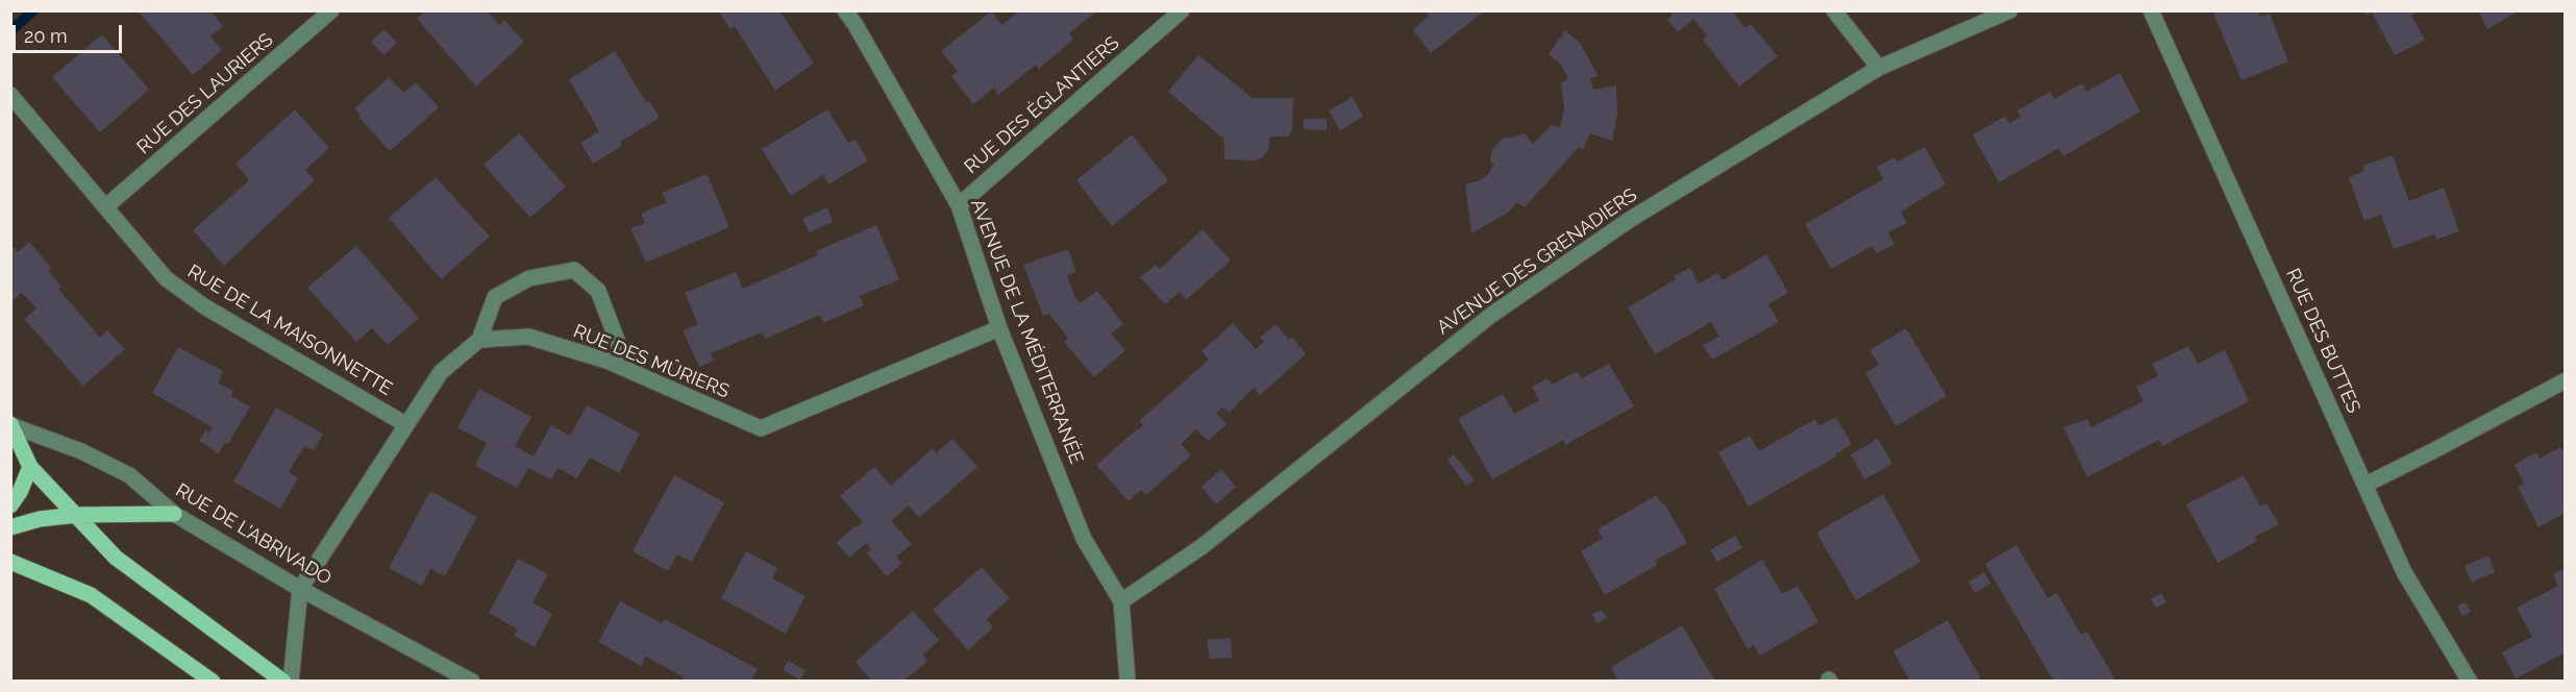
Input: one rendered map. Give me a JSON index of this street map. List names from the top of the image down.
{
  "streets": {
    "street": [
      "RUE DES LAURIERS",
      "RUE DES ÉGLANTIERS",
      "AVENUE DES GRENADIERS",
      "RUE DE LA MAISONNETTE",
      "AVENUE DE LA MÉDITERRANÉE",
      "RUE DES BUTTES",
      "RUE DES MÛRIERS",
      "RUE DE L'ABRIVADO"
    ]
  },
  "crossings": [
    ["RUE DES LAURIERS", "RUE DE LA MAISONNETTE"],
    ["RUE DES ÉGLANTIERS", "AVENUE DE LA MÉDITERRANÉE"],
    ["AVENUE DES GRENADIERS", "AVENUE DE LA MÉDITERRANÉE"],
    ["AVENUE DE LA MÉDITERRANÉE", "RUE DES MÛRIERS"]
  ],
  "scale_bar": "20 m"
}
